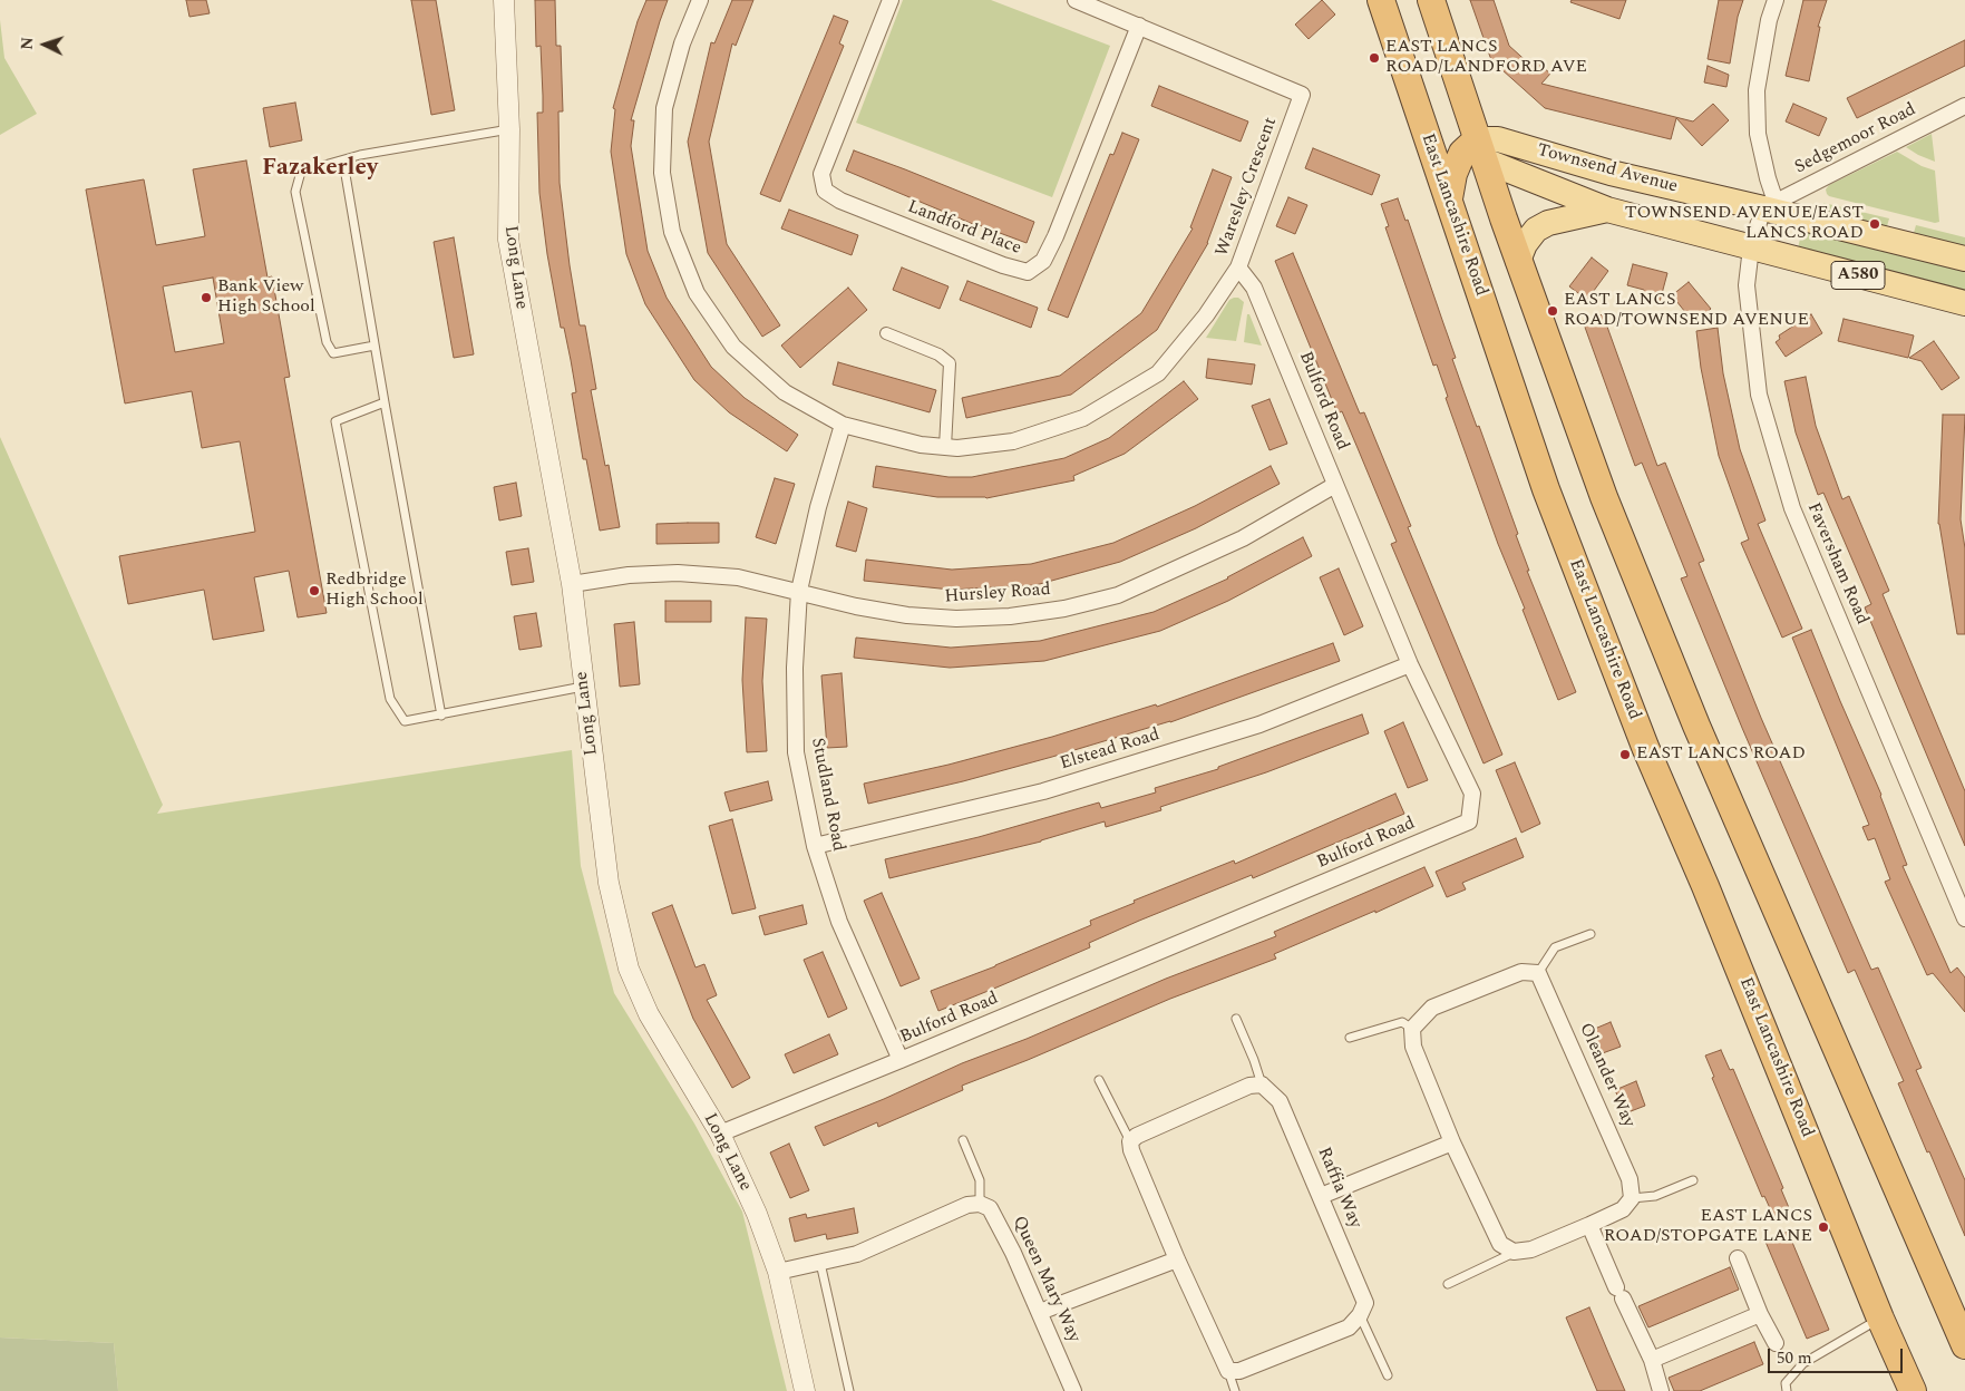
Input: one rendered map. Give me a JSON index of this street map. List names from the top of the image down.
{
  "streets": {
    "highway": ["East Lancashire Road", "A580"],
    "main road": ["Townsend Avenue"],
    "street": [
      "Sedgemoor Road",
      "Waresley Crescent",
      "Landford Place",
      "Long Lane",
      "Bulford Road",
      "Faversham Road",
      "Hursley Road",
      "Elstead Road",
      "Studland Road",
      "Oleander Way",
      "Raffia Way",
      "Queen Mary Way"
    ]
  },
  "crossings": [
    ["Sedgemoor Road", "Townsend Avenue"],
    ["Sedgemoor Road", "Faversham Road"],
    ["Townsend Avenue", "A580"],
    ["Townsend Avenue", "Faversham Road"],
    ["Waresley Crescent", "Landford Place"],
    ["Waresley Crescent", "Bulford Road"],
    ["Waresley Crescent", "Studland Road"],
    ["East Lancashire Road", "A580"],
    ["Long Lane", "Bulford Road"],
    ["Long Lane", "Hursley Road"],
    ["Bulford Road", "Hursley Road"],
    ["Bulford Road", "Elstead Road"],
    ["Bulford Road", "Studland Road"],
    ["Hursley Road", "Studland Road"],
    ["Elstead Road", "Studland Road"]
  ],
  "districts": ["Fazakerley"],
  "places": [
    "EAST LANCS ROAD/LANDFORD AVE",
    "TOWNSEND AVENUE/EAST LANCS ROAD",
    "Bank View High School",
    "EAST LANCS ROAD/TOWNSEND AVENUE",
    "Redbridge High School",
    "EAST LANCS ROAD",
    "EAST LANCS ROAD/STOPGATE LANE"
  ],
  "scale_bar": "50 m",
  "north": "left"
}
